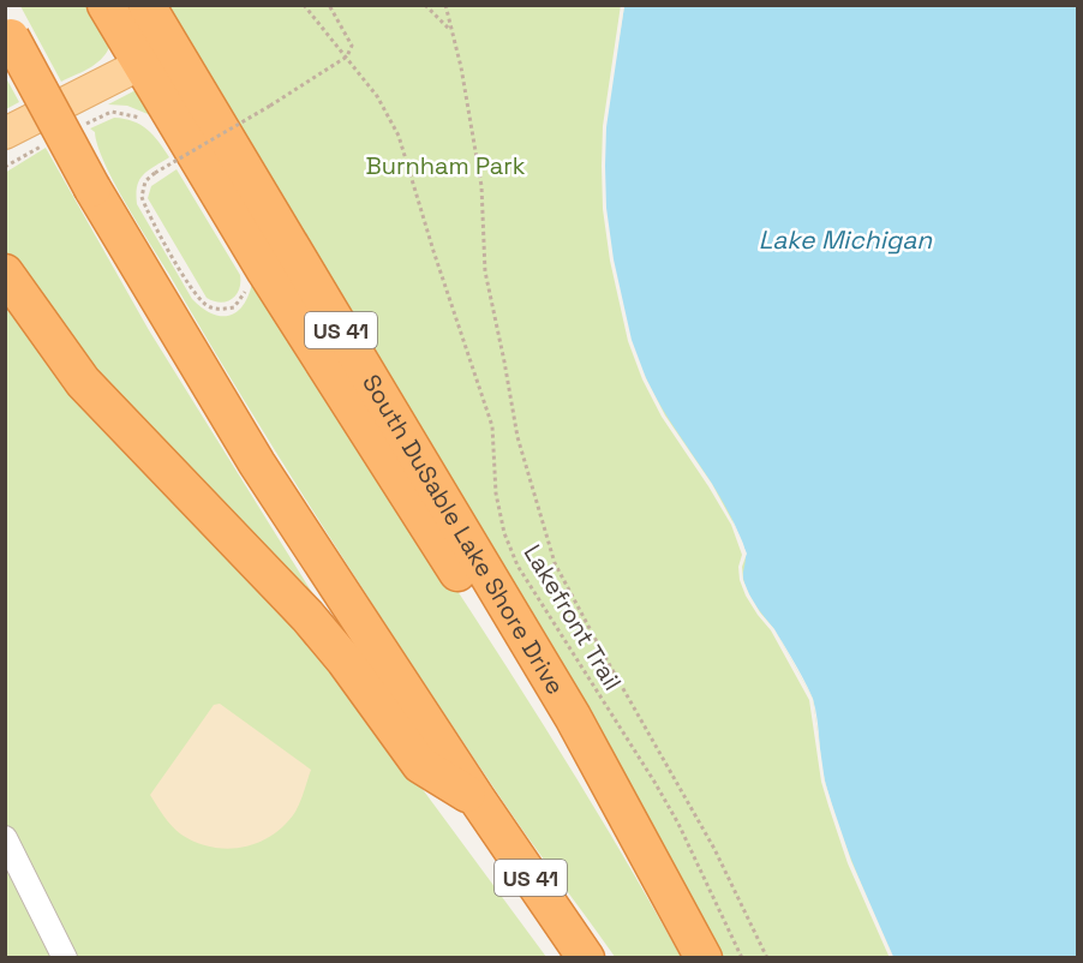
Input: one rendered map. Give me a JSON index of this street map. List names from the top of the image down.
{
  "streets": {
    "highway": ["US 41", "South DuSable Lake Shore Drive"],
    "path": ["Lakefront Trail"]
  },
  "water": ["Lake Michigan"],
  "parks": ["Burnham Park"]
}
